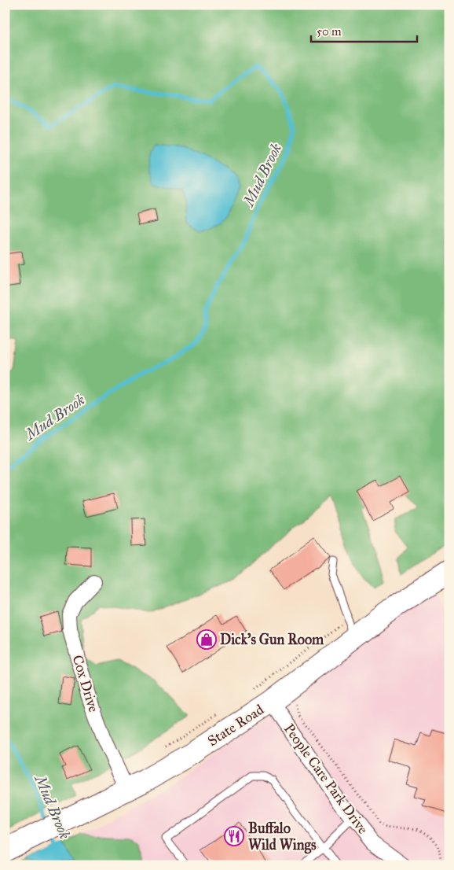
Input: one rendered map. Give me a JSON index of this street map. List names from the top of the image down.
{
  "streets": {
    "main road": ["State Road"],
    "street": ["Cox Drive", "People Care Park Drive"]
  },
  "crossings": [
    ["Cox Drive", "State Road"],
    ["State Road", "People Care Park Drive"]
  ],
  "water": ["Mud Brook"],
  "places": {
    "shop": ["Dick's Gun Room"],
    "restaurant": ["Buffalo Wild Wings"]
  },
  "scale_bar": "50 m"
}
